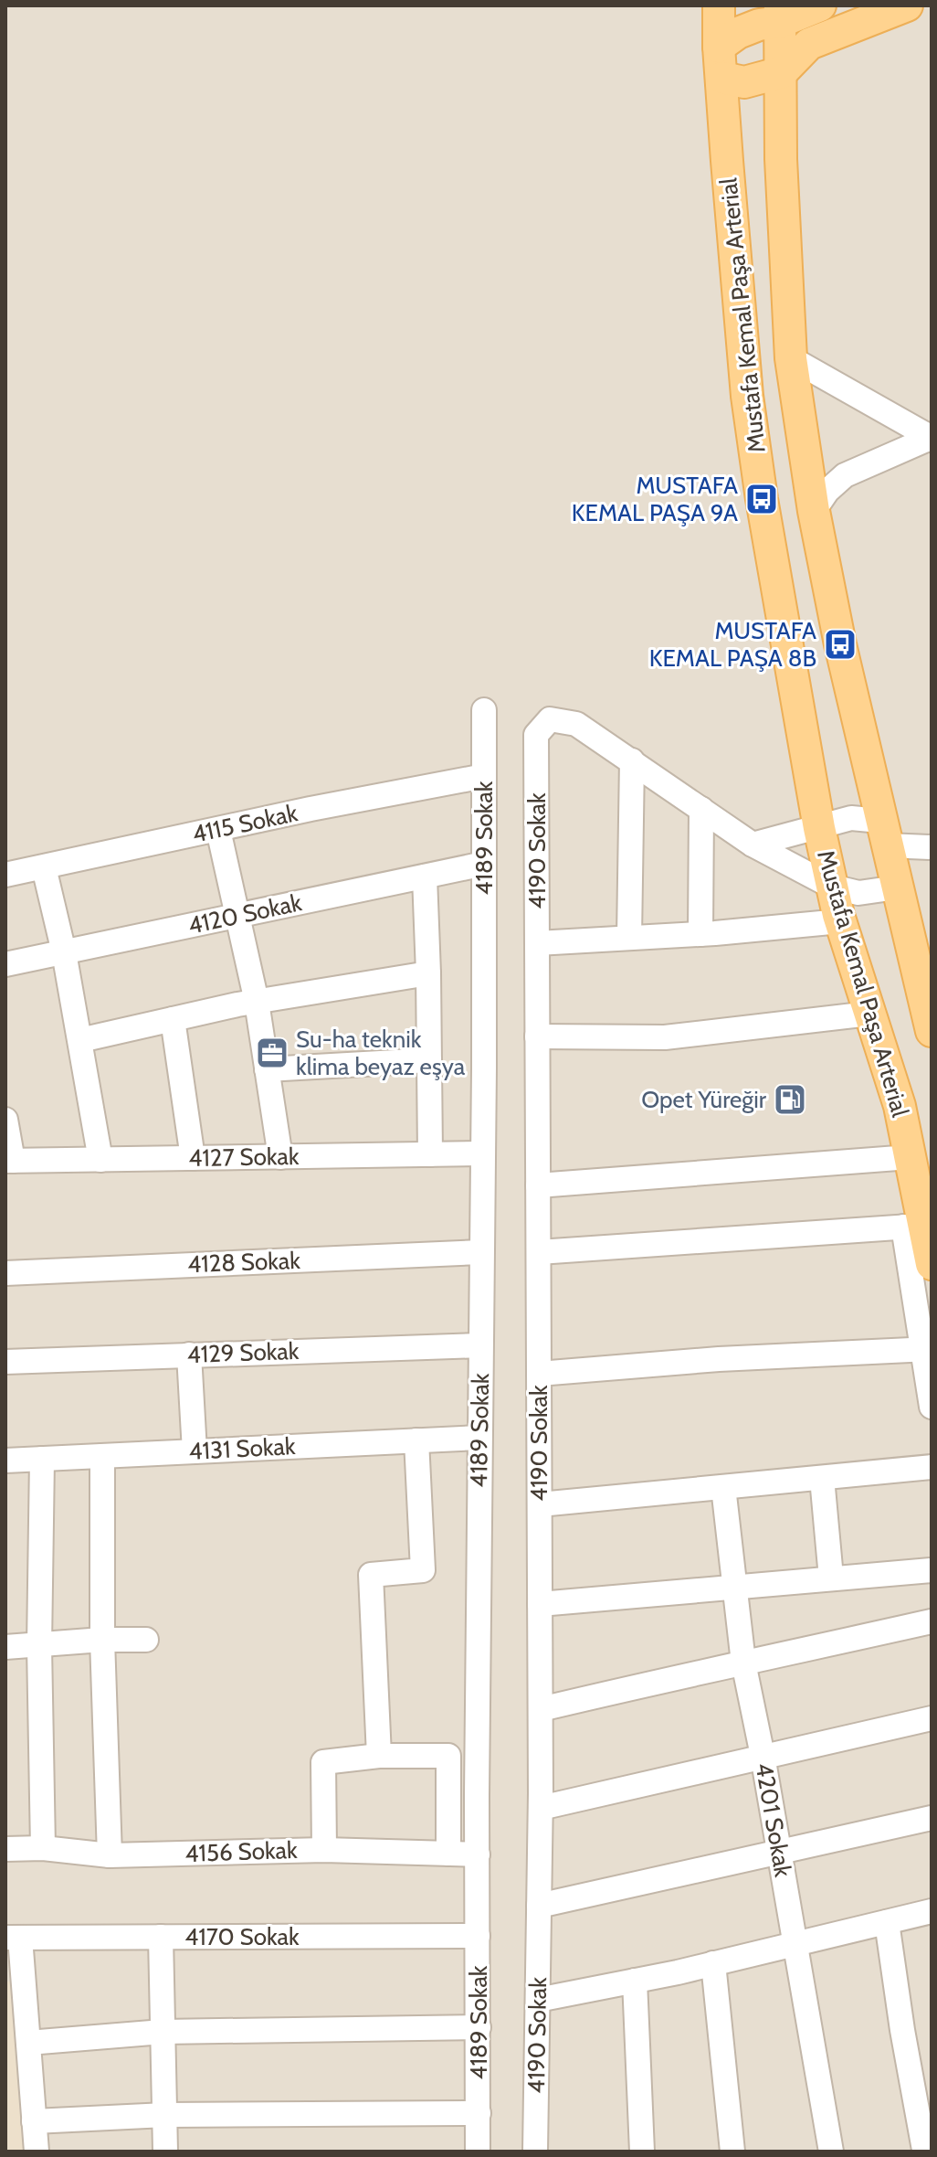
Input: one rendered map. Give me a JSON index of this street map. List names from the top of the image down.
{
  "streets": {
    "main road": ["Mustafa Kemal Paşa Arterial"],
    "street": [
      "4115 Sokak",
      "4189 Sokak",
      "4190 Sokak",
      "4120 Sokak",
      "4127 Sokak",
      "4128 Sokak",
      "4129 Sokak",
      "4131 Sokak",
      "4201 Sokak",
      "4156 Sokak",
      "4170 Sokak"
    ]
  },
  "crossings": [
    ["4115 Sokak", "4189 Sokak"],
    ["4189 Sokak", "4120 Sokak"],
    ["4189 Sokak", "4127 Sokak"],
    ["4189 Sokak", "4128 Sokak"],
    ["4189 Sokak", "4129 Sokak"],
    ["4189 Sokak", "4131 Sokak"],
    ["4189 Sokak", "4156 Sokak"],
    ["4189 Sokak", "4170 Sokak"]
  ],
  "places": {
    "bus stop": ["MUSTAFA KEMAL PAŞA 9A", "MUSTAFA KEMAL PAŞA 8B"],
    "office": ["Su-ha teknik klima beyaz eşya"],
    "fuel station": ["Opet Yüreğir"]
  }
}
